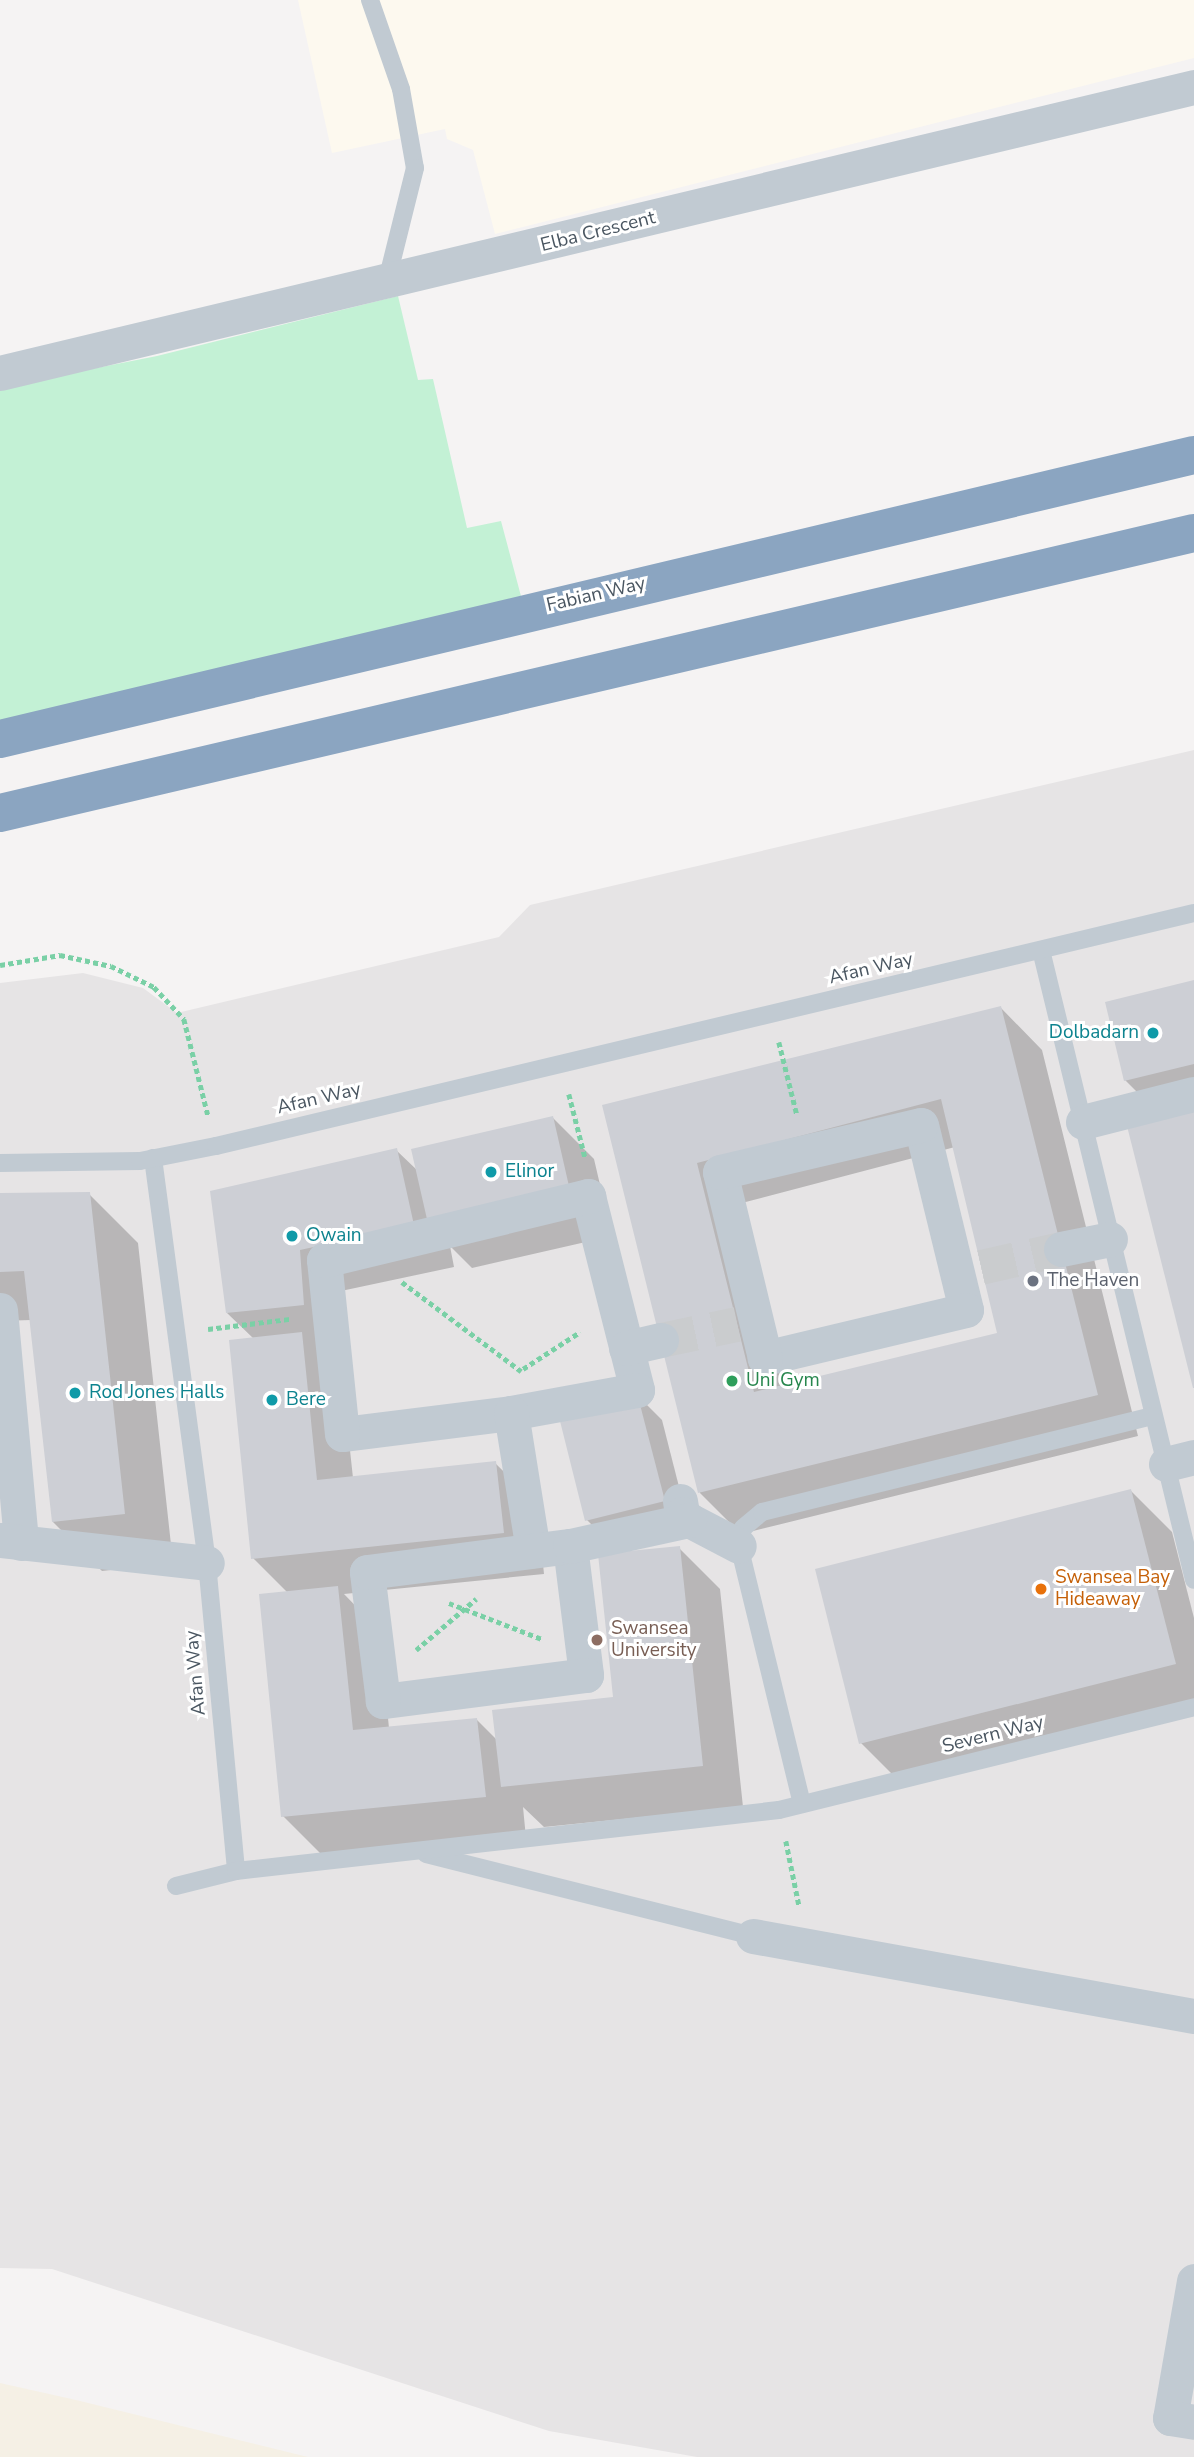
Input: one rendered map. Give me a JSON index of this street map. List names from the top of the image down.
{
  "streets": {
    "highway": ["Fabian Way"],
    "street": ["Elba Crescent"],
    "lane": ["Afan Way", "Severn Way"]
  },
  "crossings": [
    ["Afan Way", "Severn Way"]
  ],
  "places": [
    "Dolbadarn",
    "Elinor",
    "Owain",
    "The Haven",
    "Uni Gym",
    "Rod Jones Halls",
    "Bere",
    "Swansea Bay Hideaway",
    "Swansea University"
  ]
}
